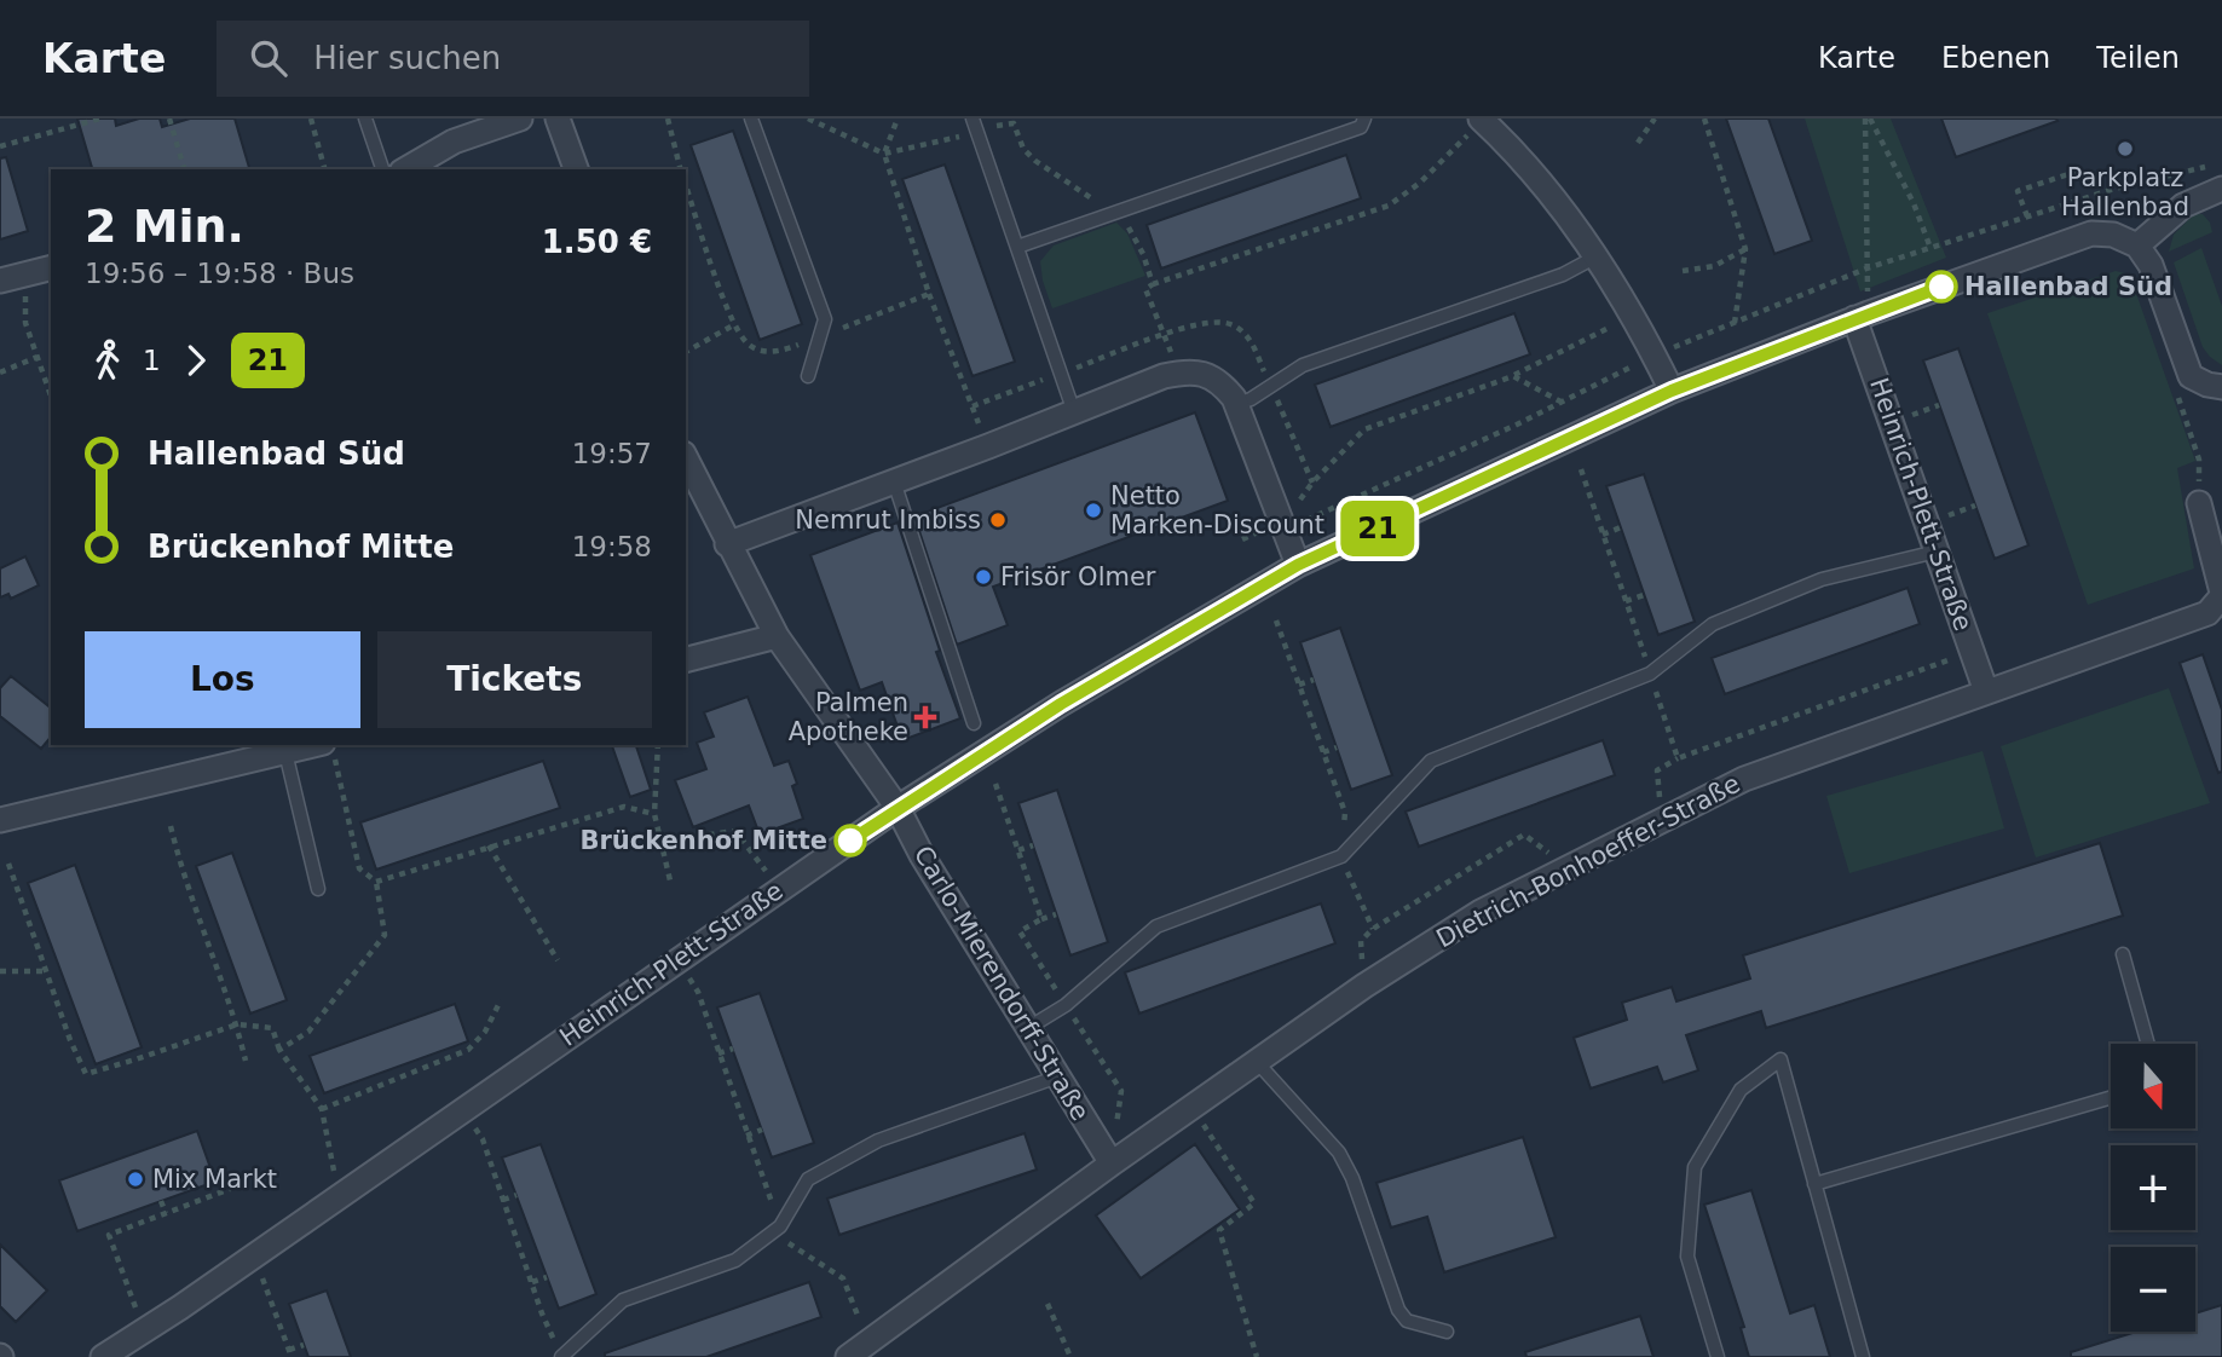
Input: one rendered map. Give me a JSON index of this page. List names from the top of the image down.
{
  "streets": {
    "street": ["Heinrich-Plett-Straße", "Dietrich-Bonhoeffer-Straße", "Carlo-Mierendorff-Straße"]
  },
  "crossings": [
    ["Heinrich-Plett-Straße", "Dietrich-Bonhoeffer-Straße"],
    ["Heinrich-Plett-Straße", "Carlo-Mierendorff-Straße"],
    ["Dietrich-Bonhoeffer-Straße", "Carlo-Mierendorff-Straße"]
  ],
  "places": {
    "other": [
      "Parkplatz Hallenbad",
      "Hallenbad Süd",
      "Netto Marken-Discount",
      "Nemrut Imbiss",
      "Frisör Olmer",
      "Brückenhof Mitte",
      "Mix Markt"
    ],
    "health": ["Palmen Apotheke"]
  },
  "lines": ["bus line 21"],
  "north": "bottom",
  "page": {
    "header": "Karte",
    "search": "Hier suchen",
    "nav": ["Karte", "Ebenen", "Teilen"],
    "on_map": "21",
    "heading": ["2 Min.", "19:56 – 19:58 · Bus", "1.50 €"],
    "legs": ["1", "21"],
    "list": [
      {
        "name": "Hallenbad Süd",
        "value": "19:57"
      },
      {
        "name": "Brückenhof Mitte",
        "value": "19:58"
      }
    ],
    "buttons": ["Los", "Tickets"],
    "map_buttons": ["+", "−"]
  }
}
